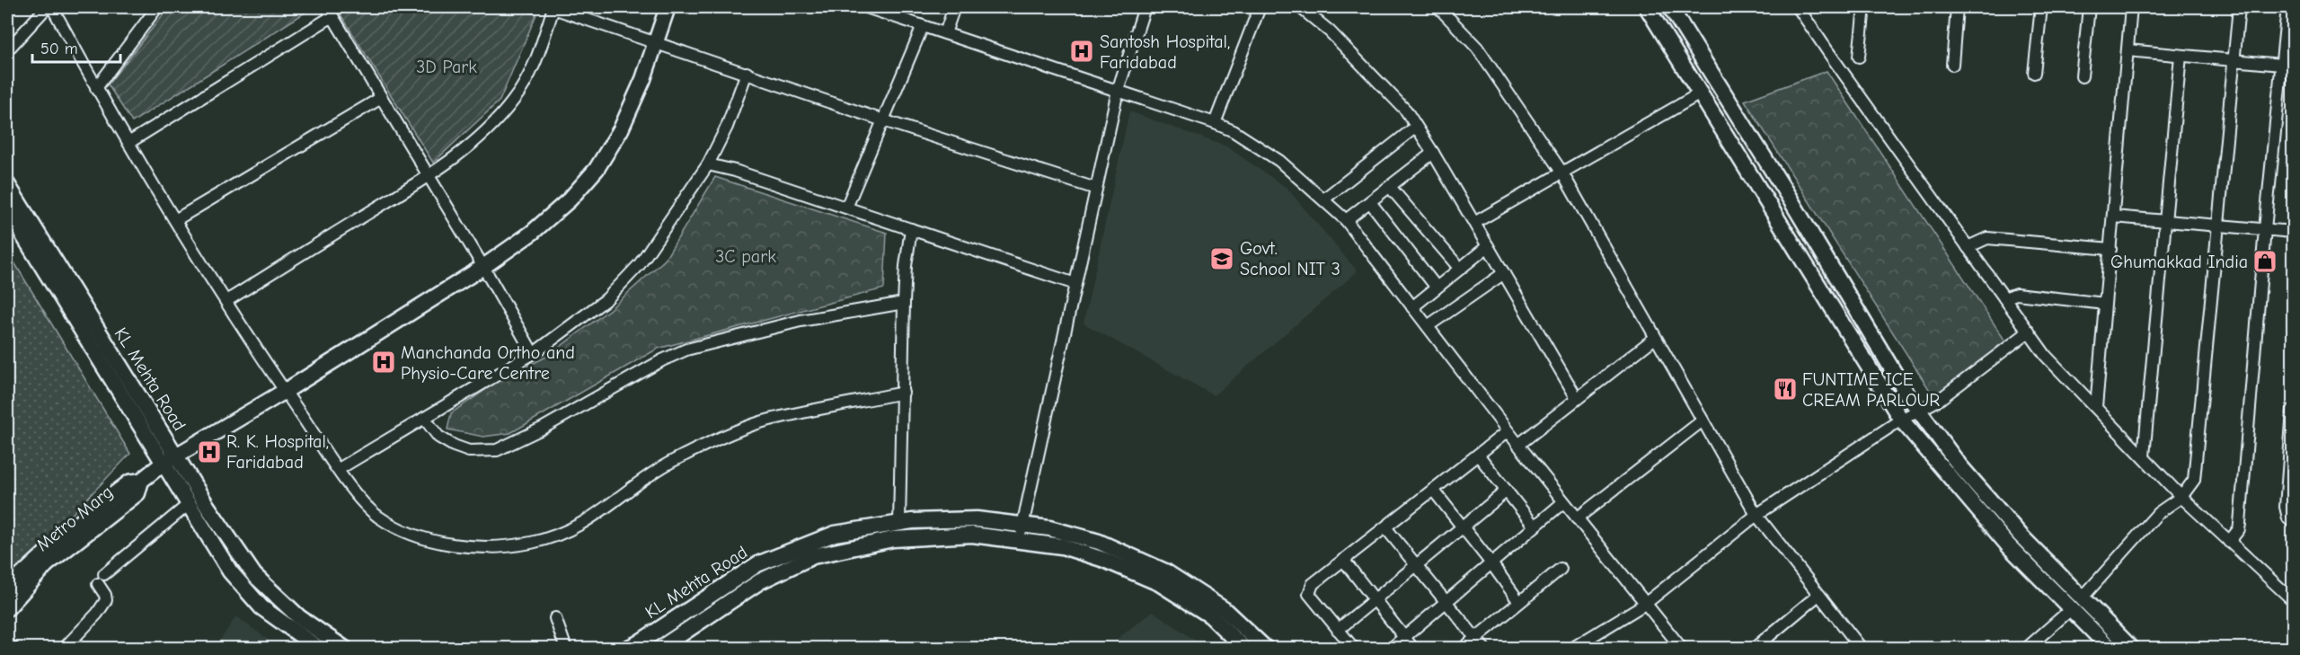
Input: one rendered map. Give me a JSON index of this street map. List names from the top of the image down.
{
  "streets": {
    "street": ["KL Mehta Road", "Metro Marg"]
  },
  "crossings": [
    ["KL Mehta Road", "Metro Marg"]
  ],
  "parks": ["3D Park", "3C park"],
  "places": {
    "hospital": ["Santosh Hospital, Faridabad", "Manchanda Ortho and Physio-Care Centre", "R. K. Hospital, Faridabad"],
    "school or university": ["Govt. School NIT 3"],
    "shop": ["Ghumakkad India"],
    "restaurant": ["FUNTIME ICE CREAM PARLOUR"]
  },
  "scale_bar": "50 m"
}
